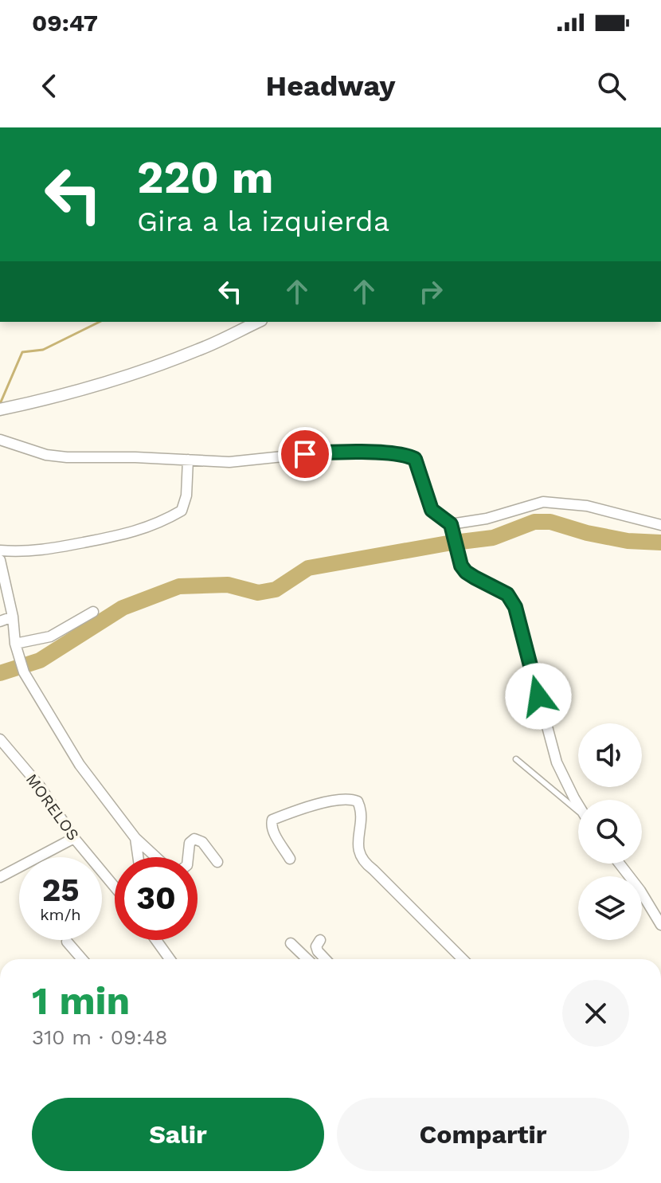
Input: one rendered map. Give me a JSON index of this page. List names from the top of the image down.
{
  "streets": {
    "street": ["MORELOS"]
  },
  "page": {
    "status": "09:47",
    "header": "Headway",
    "turn": ["220 m", "Gira a la izquierda"],
    "speed": "25 km/h",
    "limit": "30",
    "heading": ["1 min", "310 m · 09:48"],
    "buttons": ["Salir", "Compartir"]
  }
}
